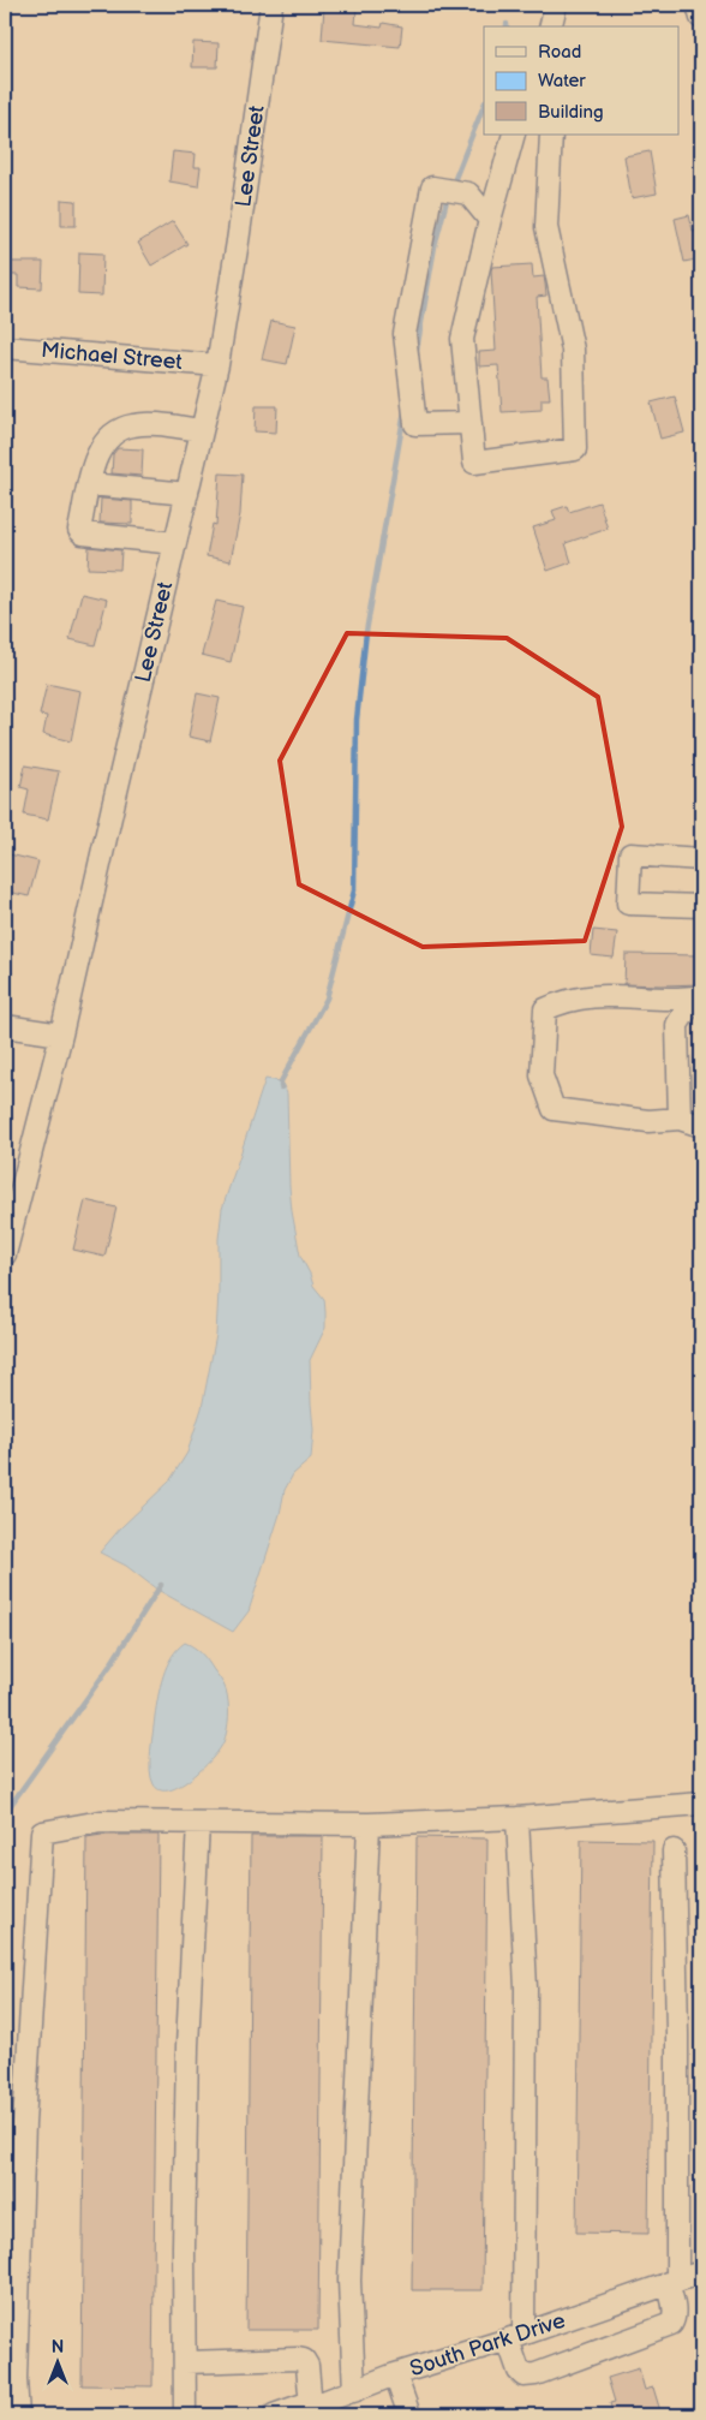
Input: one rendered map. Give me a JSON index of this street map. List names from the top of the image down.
{
  "streets": {
    "street": ["Lee Street", "Michael Street", "South Park Drive"]
  },
  "crossings": [
    ["Lee Street", "Michael Street"]
  ],
  "legend": ["Road", "Water", "Building"],
  "north": "top"
}
